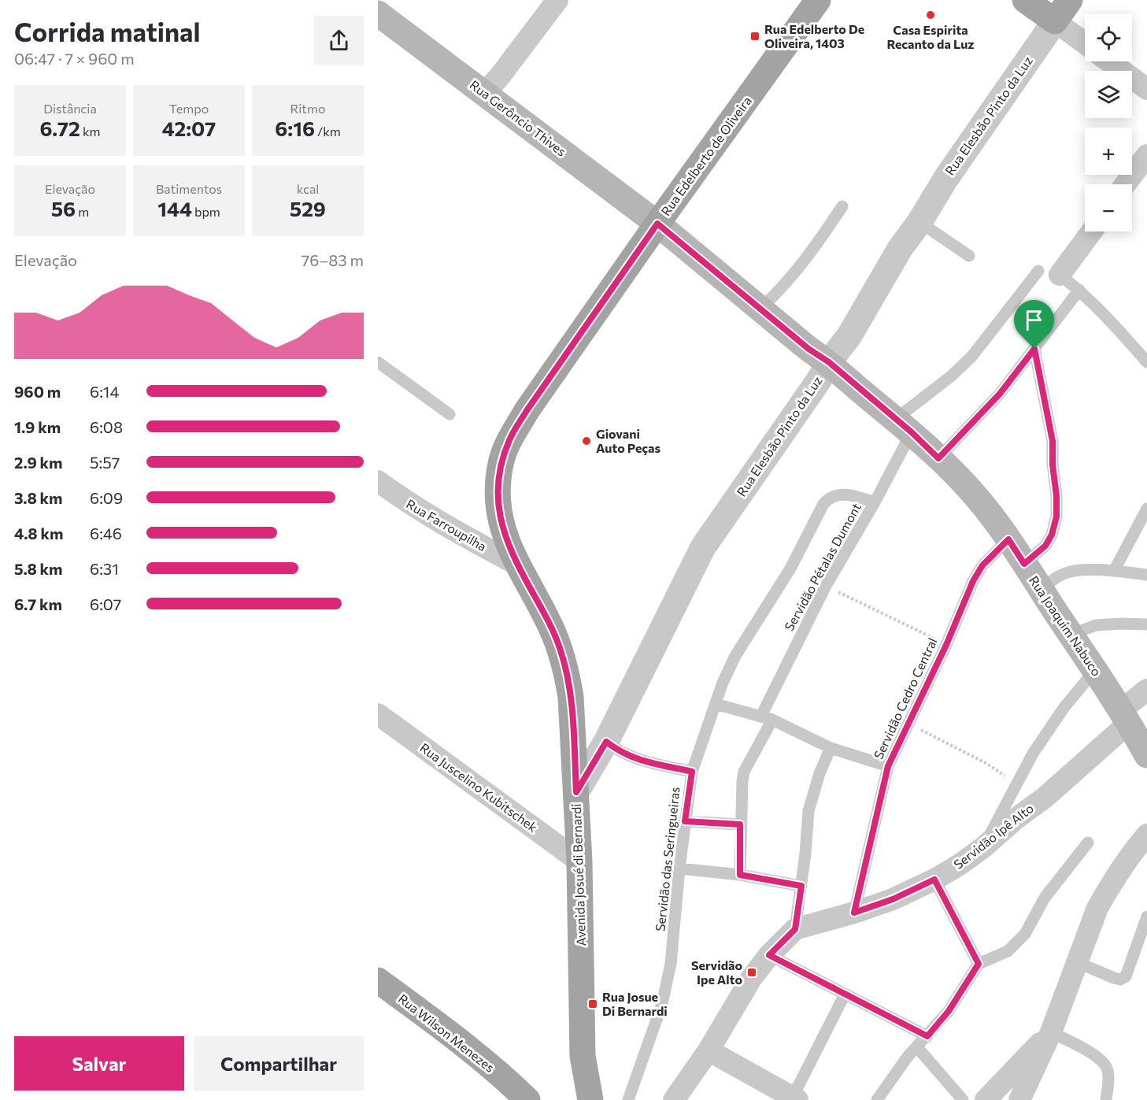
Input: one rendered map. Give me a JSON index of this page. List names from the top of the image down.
{
  "streets": {
    "main road": [
      "Rua Elesbão Pinto da Luz",
      "Rua Gerôncio Thives",
      "Rua Edelberto de Oliveira",
      "Rua Joaquim Nabuco",
      "Avenida Josué di Bernardi",
      "Rua Wilson Menezes"
    ],
    "street": ["Rua Farroupilha", "Rua Juscelino Kubitschek", "Servidão Ipê Alto"],
    "lane": ["Servidão Pétalas Dumont", "Servidão Cedro Central", "Servidão das Seringueiras"]
  },
  "crossings": [
    ["Rua Elesbão Pinto da Luz", "Rua Joaquim Nabuco"],
    ["Rua Elesbão Pinto da Luz", "Avenida Josué di Bernardi"],
    ["Rua Gerôncio Thives", "Rua Edelberto de Oliveira"],
    ["Rua Gerôncio Thives", "Rua Joaquim Nabuco"],
    ["Rua Edelberto de Oliveira", "Rua Farroupilha"],
    ["Rua Edelberto de Oliveira", "Rua Joaquim Nabuco"],
    ["Rua Edelberto de Oliveira", "Avenida Josué di Bernardi"],
    ["Rua Farroupilha", "Avenida Josué di Bernardi"],
    ["Servidão Pétalas Dumont", "Rua Joaquim Nabuco"],
    ["Servidão Pétalas Dumont", "Servidão das Seringueiras"],
    ["Rua Joaquim Nabuco", "Servidão Cedro Central"],
    ["Rua Joaquim Nabuco", "Servidão Ipê Alto"],
    ["Servidão Cedro Central", "Servidão Ipê Alto"],
    ["Rua Juscelino Kubitschek", "Avenida Josué di Bernardi"]
  ],
  "places": {
    "other": ["Casa Espirita Recanto da Luz", "Giovani Auto Peças"],
    "transit": ["Rua Edelberto De Oliveira, 1403", "Servidão Ipe Alto", "Rua Josue Di Bernardi"]
  },
  "page": {
    "heading": ["Corrida matinal", "06:47 · 7 × 960 m"],
    "map_buttons": ["+", "−"],
    "stats": [
      ["Distância", "6.72 km"],
      ["Tempo", "42:07"],
      ["Ritmo", "6:16 /km"],
      ["Elevação", "56 m"],
      ["Batimentos", "144 bpm"],
      ["kcal", "529"]
    ],
    "chart": ["Elevação", "76–83 m"],
    "list": [
      {
        "name": "960 m",
        "note": "6:14"
      },
      {
        "name": "1.9 km",
        "note": "6:08"
      },
      {
        "name": "2.9 km",
        "note": "5:57"
      },
      {
        "name": "3.8 km",
        "note": "6:09"
      },
      {
        "name": "4.8 km",
        "note": "6:46"
      },
      {
        "name": "5.8 km",
        "note": "6:31"
      },
      {
        "name": "6.7 km",
        "note": "6:07"
      }
    ],
    "buttons": ["Salvar", "Compartilhar"]
  }
}
